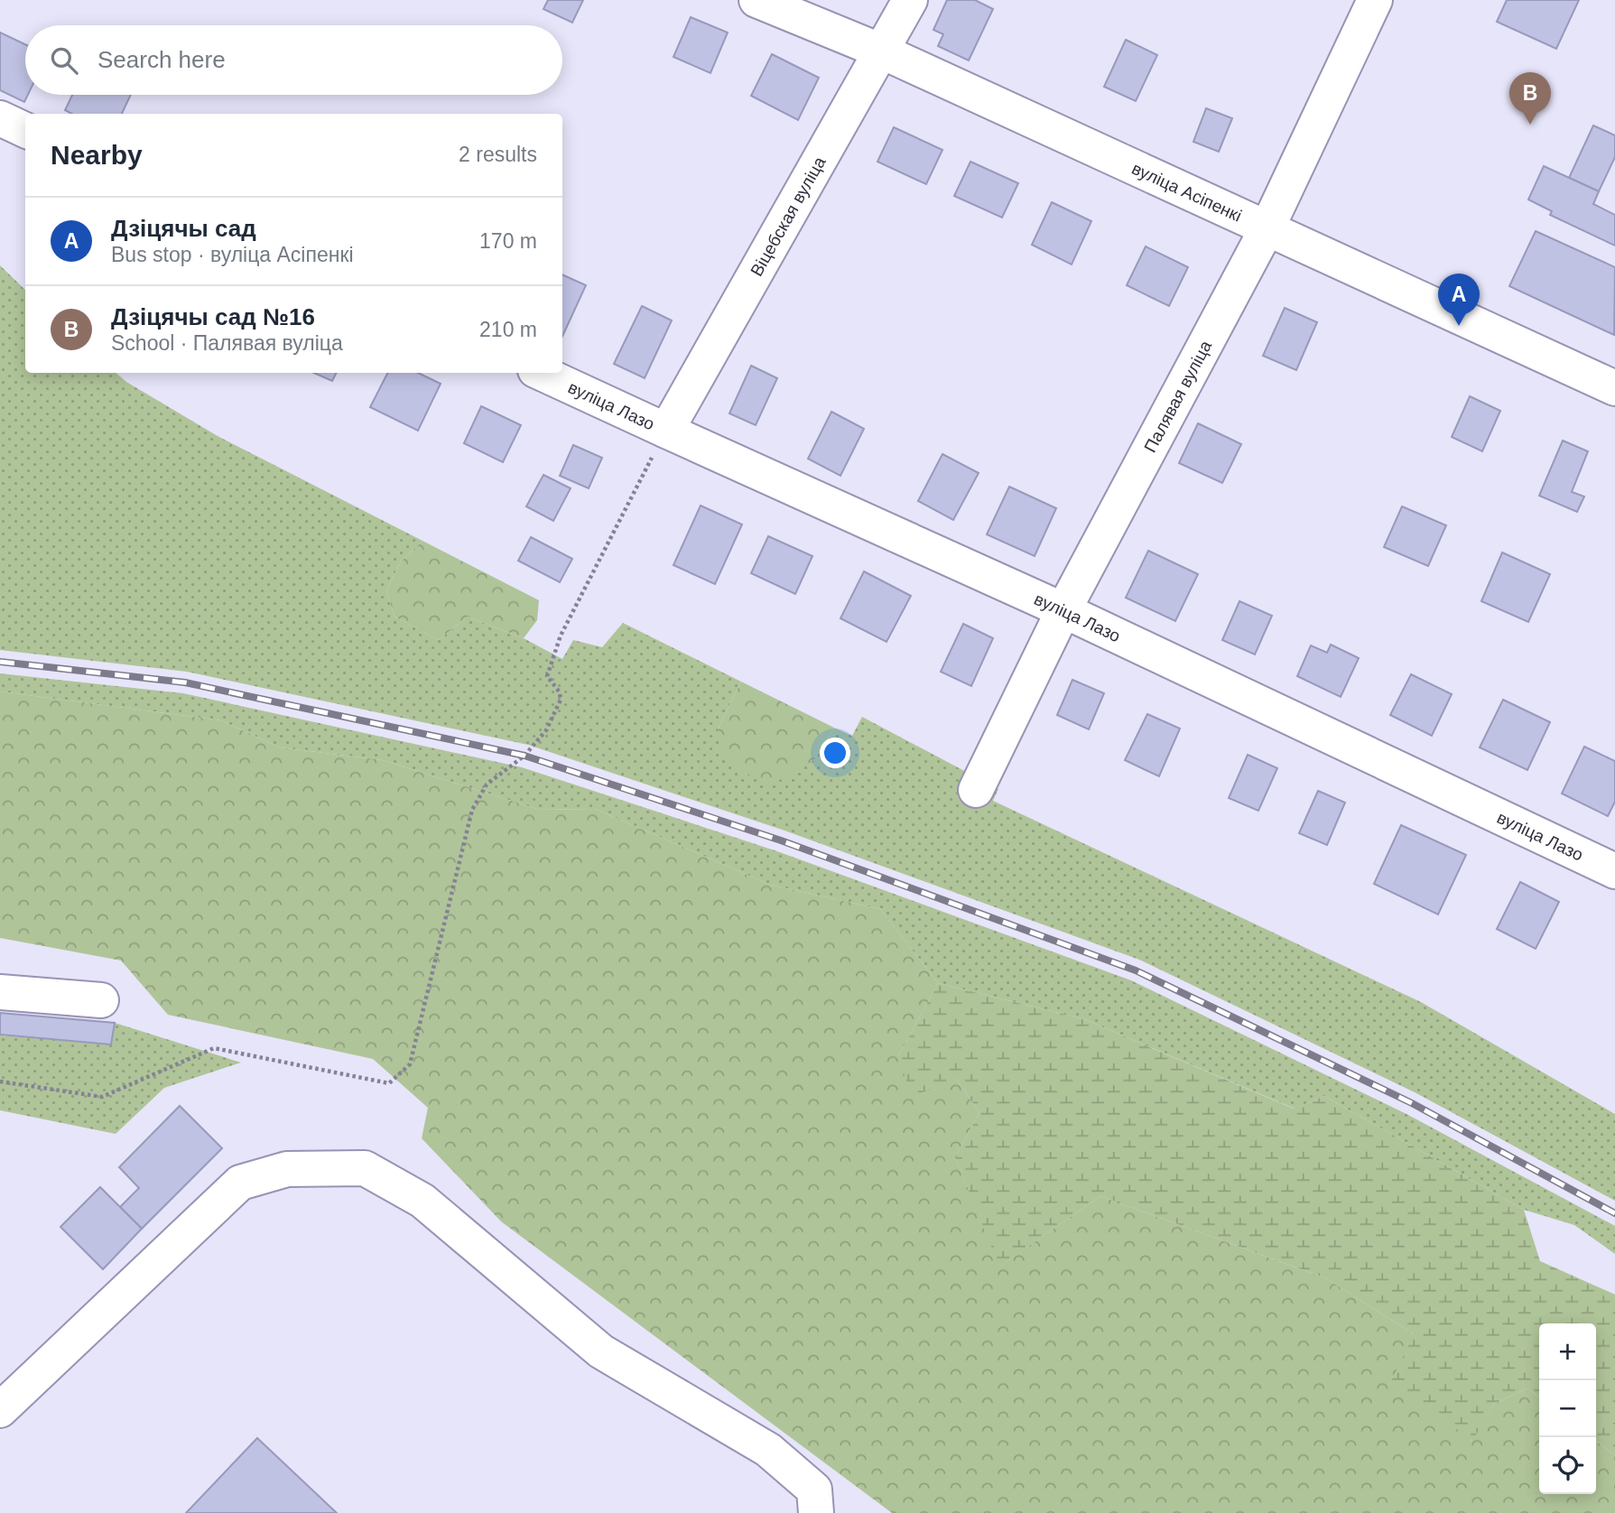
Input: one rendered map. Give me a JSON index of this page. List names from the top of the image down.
{
  "streets": {
    "street": [
      "вуліца Асіпенкі",
      "Віцебская вуліца",
      "Палявая вуліца",
      "вуліца Лазо"
    ]
  },
  "crossings": [
    ["вуліца Асіпенкі", "Віцебская вуліца"],
    ["вуліца Асіпенкі", "Палявая вуліца"],
    ["Віцебская вуліца", "вуліца Лазо"],
    ["Палявая вуліца", "вуліца Лазо"]
  ],
  "page": {
    "search": "Search here",
    "pins": ["B", "A"],
    "heading": ["Nearby", "2 results"],
    "list": [
      {
        "mark": "A",
        "name": "Дзіцячы сад",
        "note": "Bus stop · вуліца Асіпенкі",
        "value": "170 m"
      },
      {
        "mark": "B",
        "name": "Дзіцячы сад №16",
        "note": "School · Палявая вуліца",
        "value": "210 m"
      }
    ],
    "map_buttons": ["+", "−"]
  }
}
